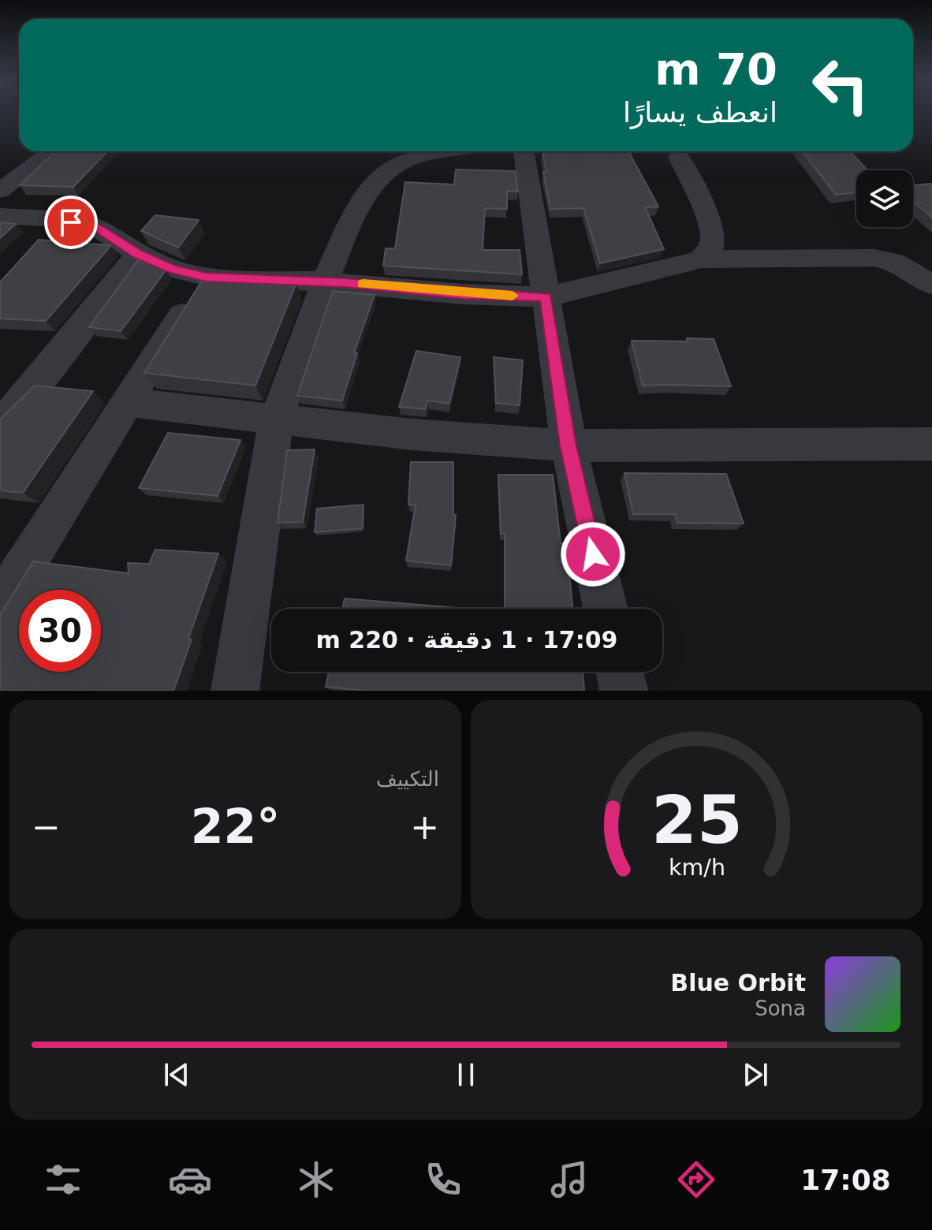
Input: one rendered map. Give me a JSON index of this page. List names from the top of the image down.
{
  "page": {
    "turn": ["70 m", "انعطف يسارًا"],
    "limit": "30",
    "trip": "17:09 · 1 دقيقة · 220 m",
    "tile": "التكييف",
    "heat": ["−", "22°", "+"],
    "song": ["Blue Orbit", "Sona"],
    "tabs": "17:08",
    "gauge": ["25", "km/h"]
  }
}
